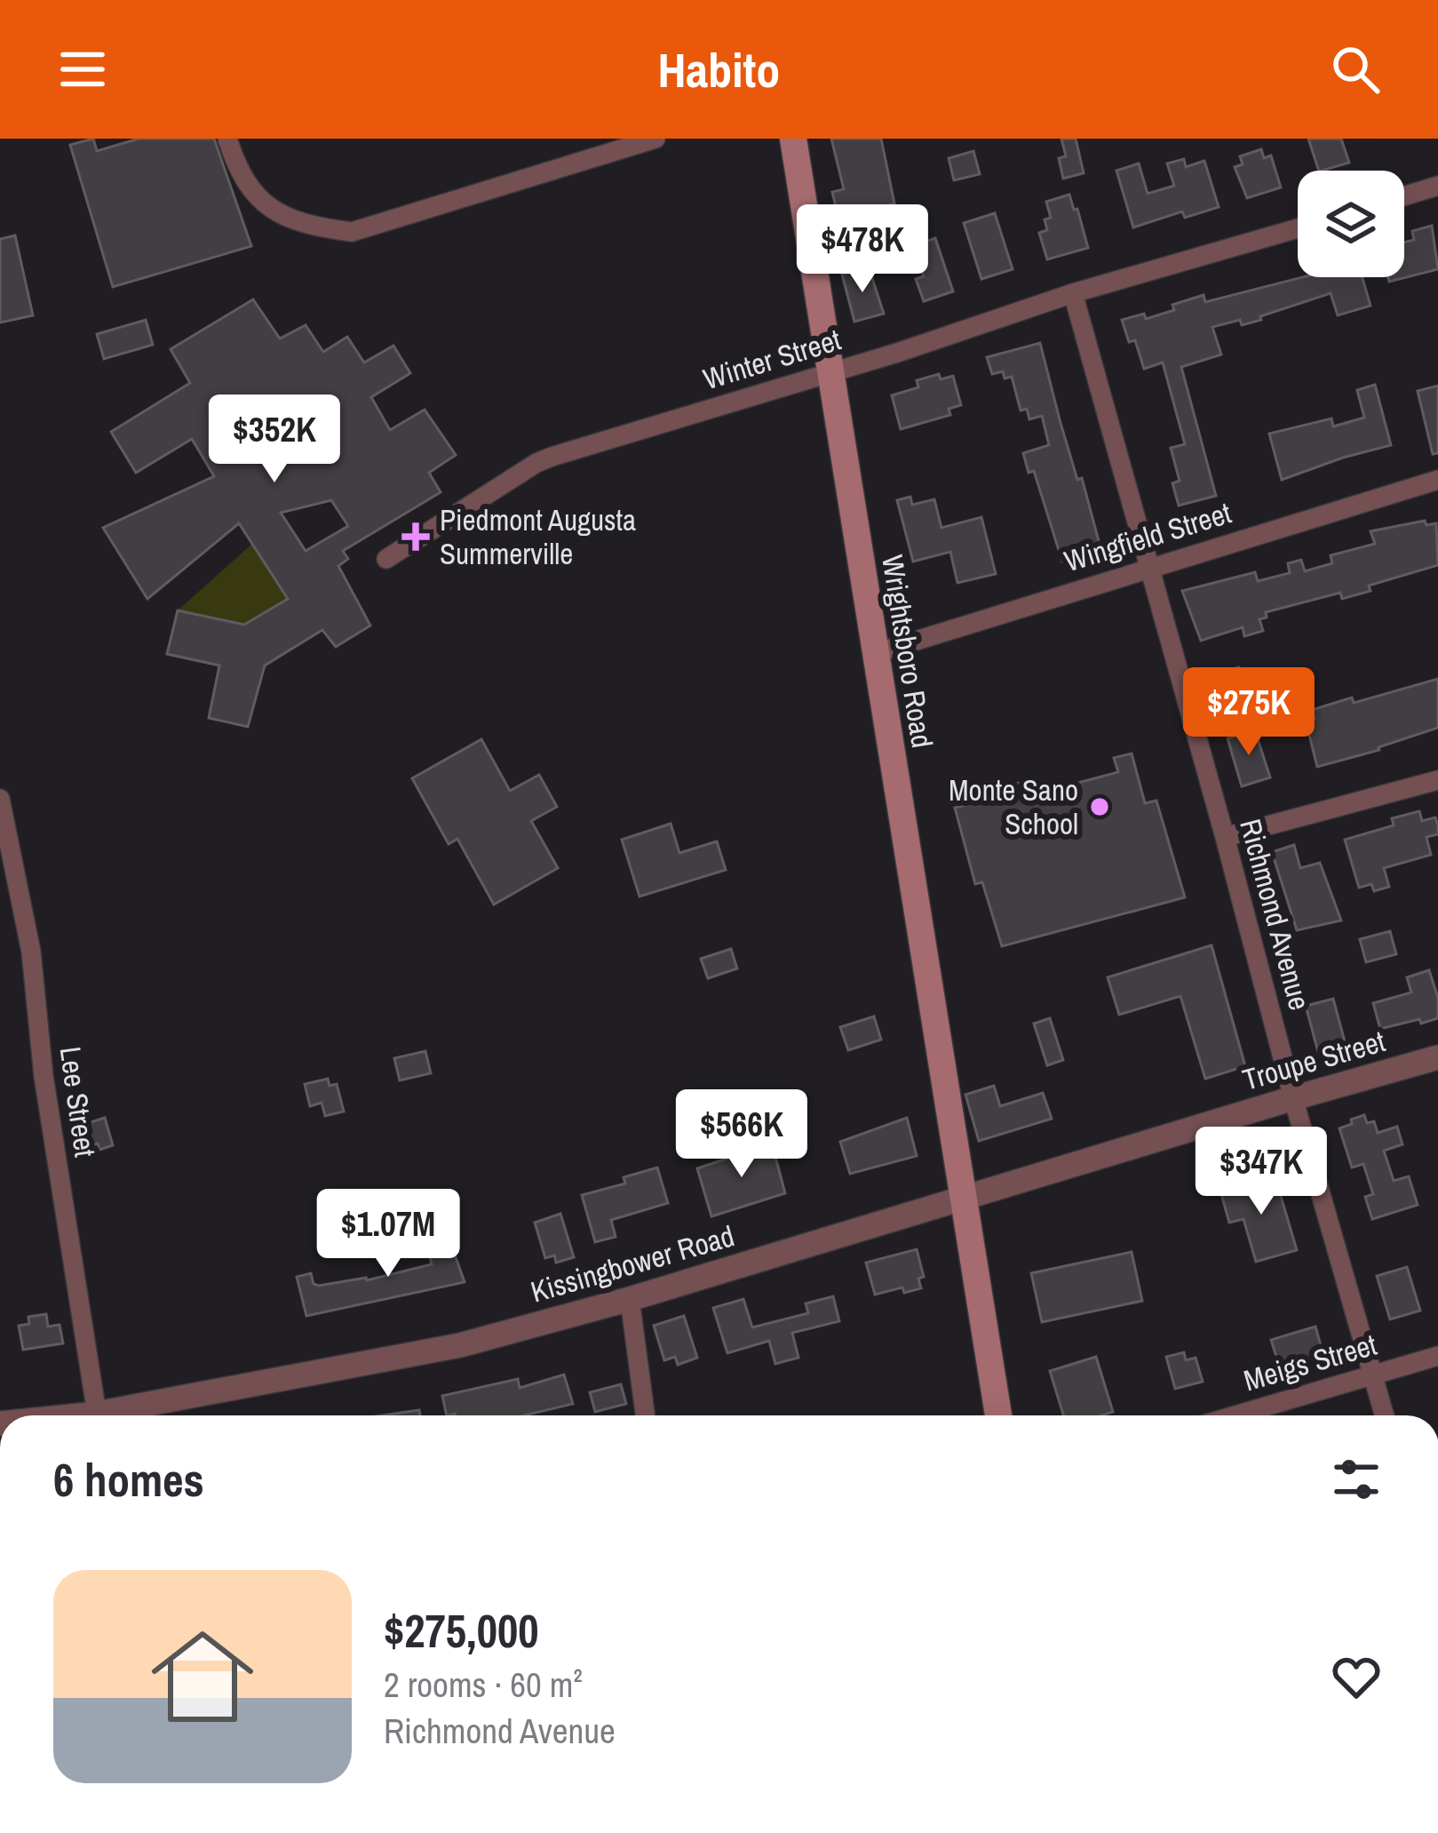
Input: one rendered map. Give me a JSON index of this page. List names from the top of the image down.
{
  "streets": {
    "main road": ["Wrightsboro Road"],
    "street": [
      "Winter Street",
      "Wingfield Street",
      "Richmond Avenue",
      "Troupe Street",
      "Lee Street",
      "Kissingbower Road",
      "Meigs Street"
    ]
  },
  "crossings": [
    ["Winter Street", "Wrightsboro Road"],
    ["Winter Street", "Richmond Avenue"],
    ["Wingfield Street", "Wrightsboro Road"],
    ["Wingfield Street", "Richmond Avenue"],
    ["Wrightsboro Road", "Troupe Street"],
    ["Wrightsboro Road", "Kissingbower Road"],
    ["Richmond Avenue", "Troupe Street"],
    ["Richmond Avenue", "Meigs Street"],
    ["Troupe Street", "Kissingbower Road"],
    ["Lee Street", "Kissingbower Road"]
  ],
  "places": {
    "health": ["Piedmont Augusta Summerville"],
    "other": ["Monte Sano School"]
  },
  "page": {
    "header": "Habito",
    "price": [
      "$478K",
      "$352K",
      "$275K",
      "$566K",
      "$347K",
      "$1.07M"
    ],
    "heading": "6 homes",
    "list": [
      {
        "name": "$275,000",
        "note": "2 rooms · 60 m² · Richmond Avenue"
      }
    ]
  }
}
